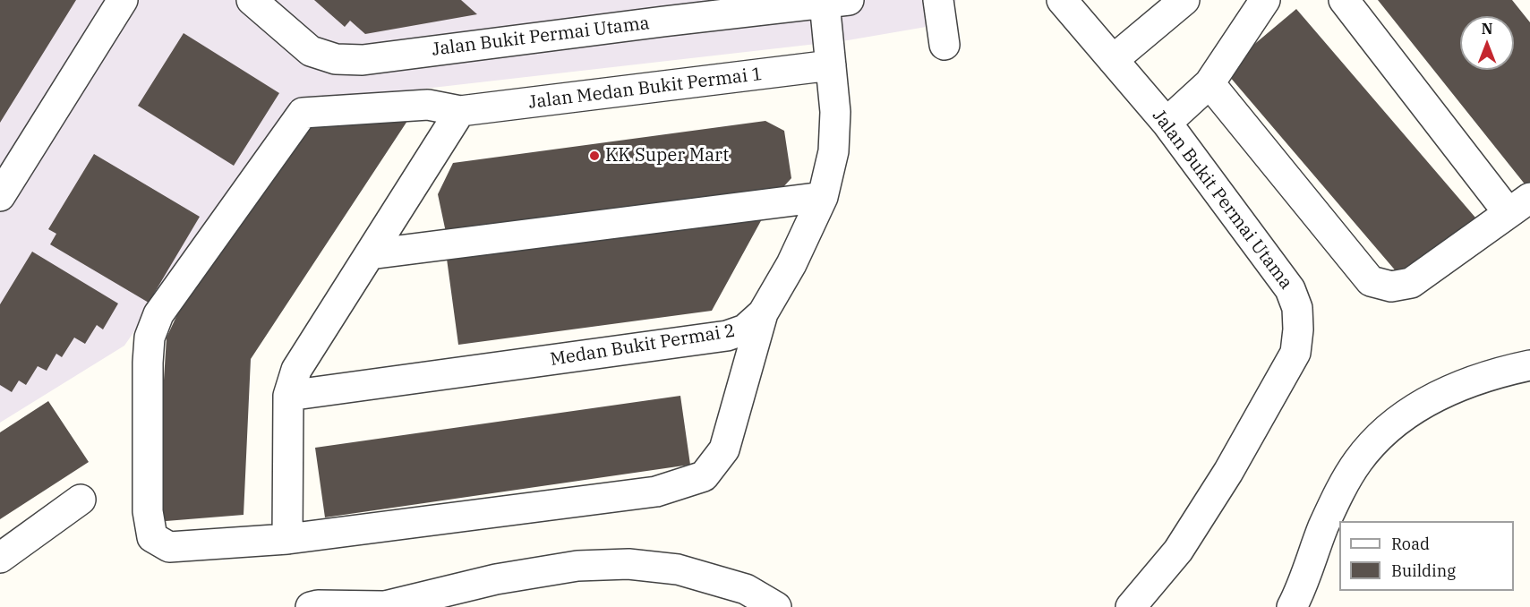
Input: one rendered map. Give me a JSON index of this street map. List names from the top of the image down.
{
  "streets": {
    "street": ["Jalan Bukit Permai Utama", "Jalan Medan Bukit Permai 1", "Medan Bukit Permai 2"]
  },
  "crossings": [
    ["Jalan Bukit Permai Utama", "Medan Bukit Permai 2"],
    ["Jalan Medan Bukit Permai 1", "Medan Bukit Permai 2"]
  ],
  "places": ["KK Super Mart"],
  "legend": ["Road", "Building"],
  "north": "top"
}
